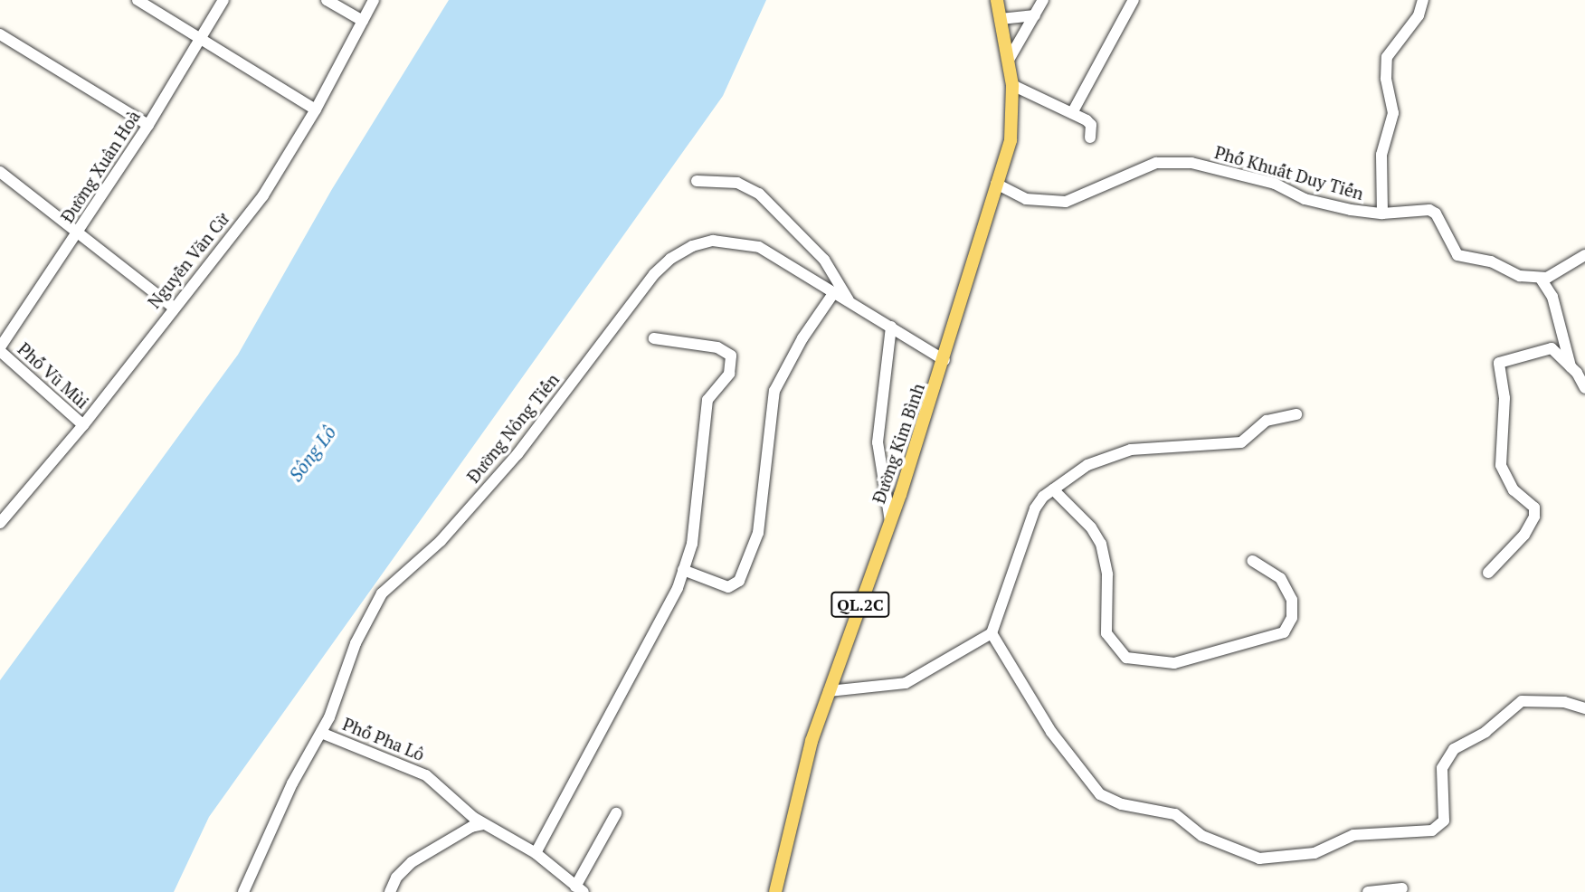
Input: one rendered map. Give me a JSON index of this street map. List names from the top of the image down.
{
  "streets": {
    "main road": ["Đường Kim Bình", "QL.2C"],
    "street": [
      "Đường Xuân Hoà",
      "Phố Khuất Duy Tiến",
      "Nguyễn Văn Cừ",
      "Phố Vũ Mùi",
      "Đường Nông Tiến",
      "Phố Pha Lô"
    ]
  },
  "crossings": [
    ["Đường Xuân Hoà", "Phố Vũ Mùi"],
    ["Phố Khuất Duy Tiến", "Đường Kim Bình"],
    ["Nguyễn Văn Cừ", "Phố Vũ Mùi"],
    ["Đường Nông Tiến", "Đường Kim Bình"],
    ["Đường Nông Tiến", "Phố Pha Lô"]
  ],
  "water": ["Sông Lô"]
}
